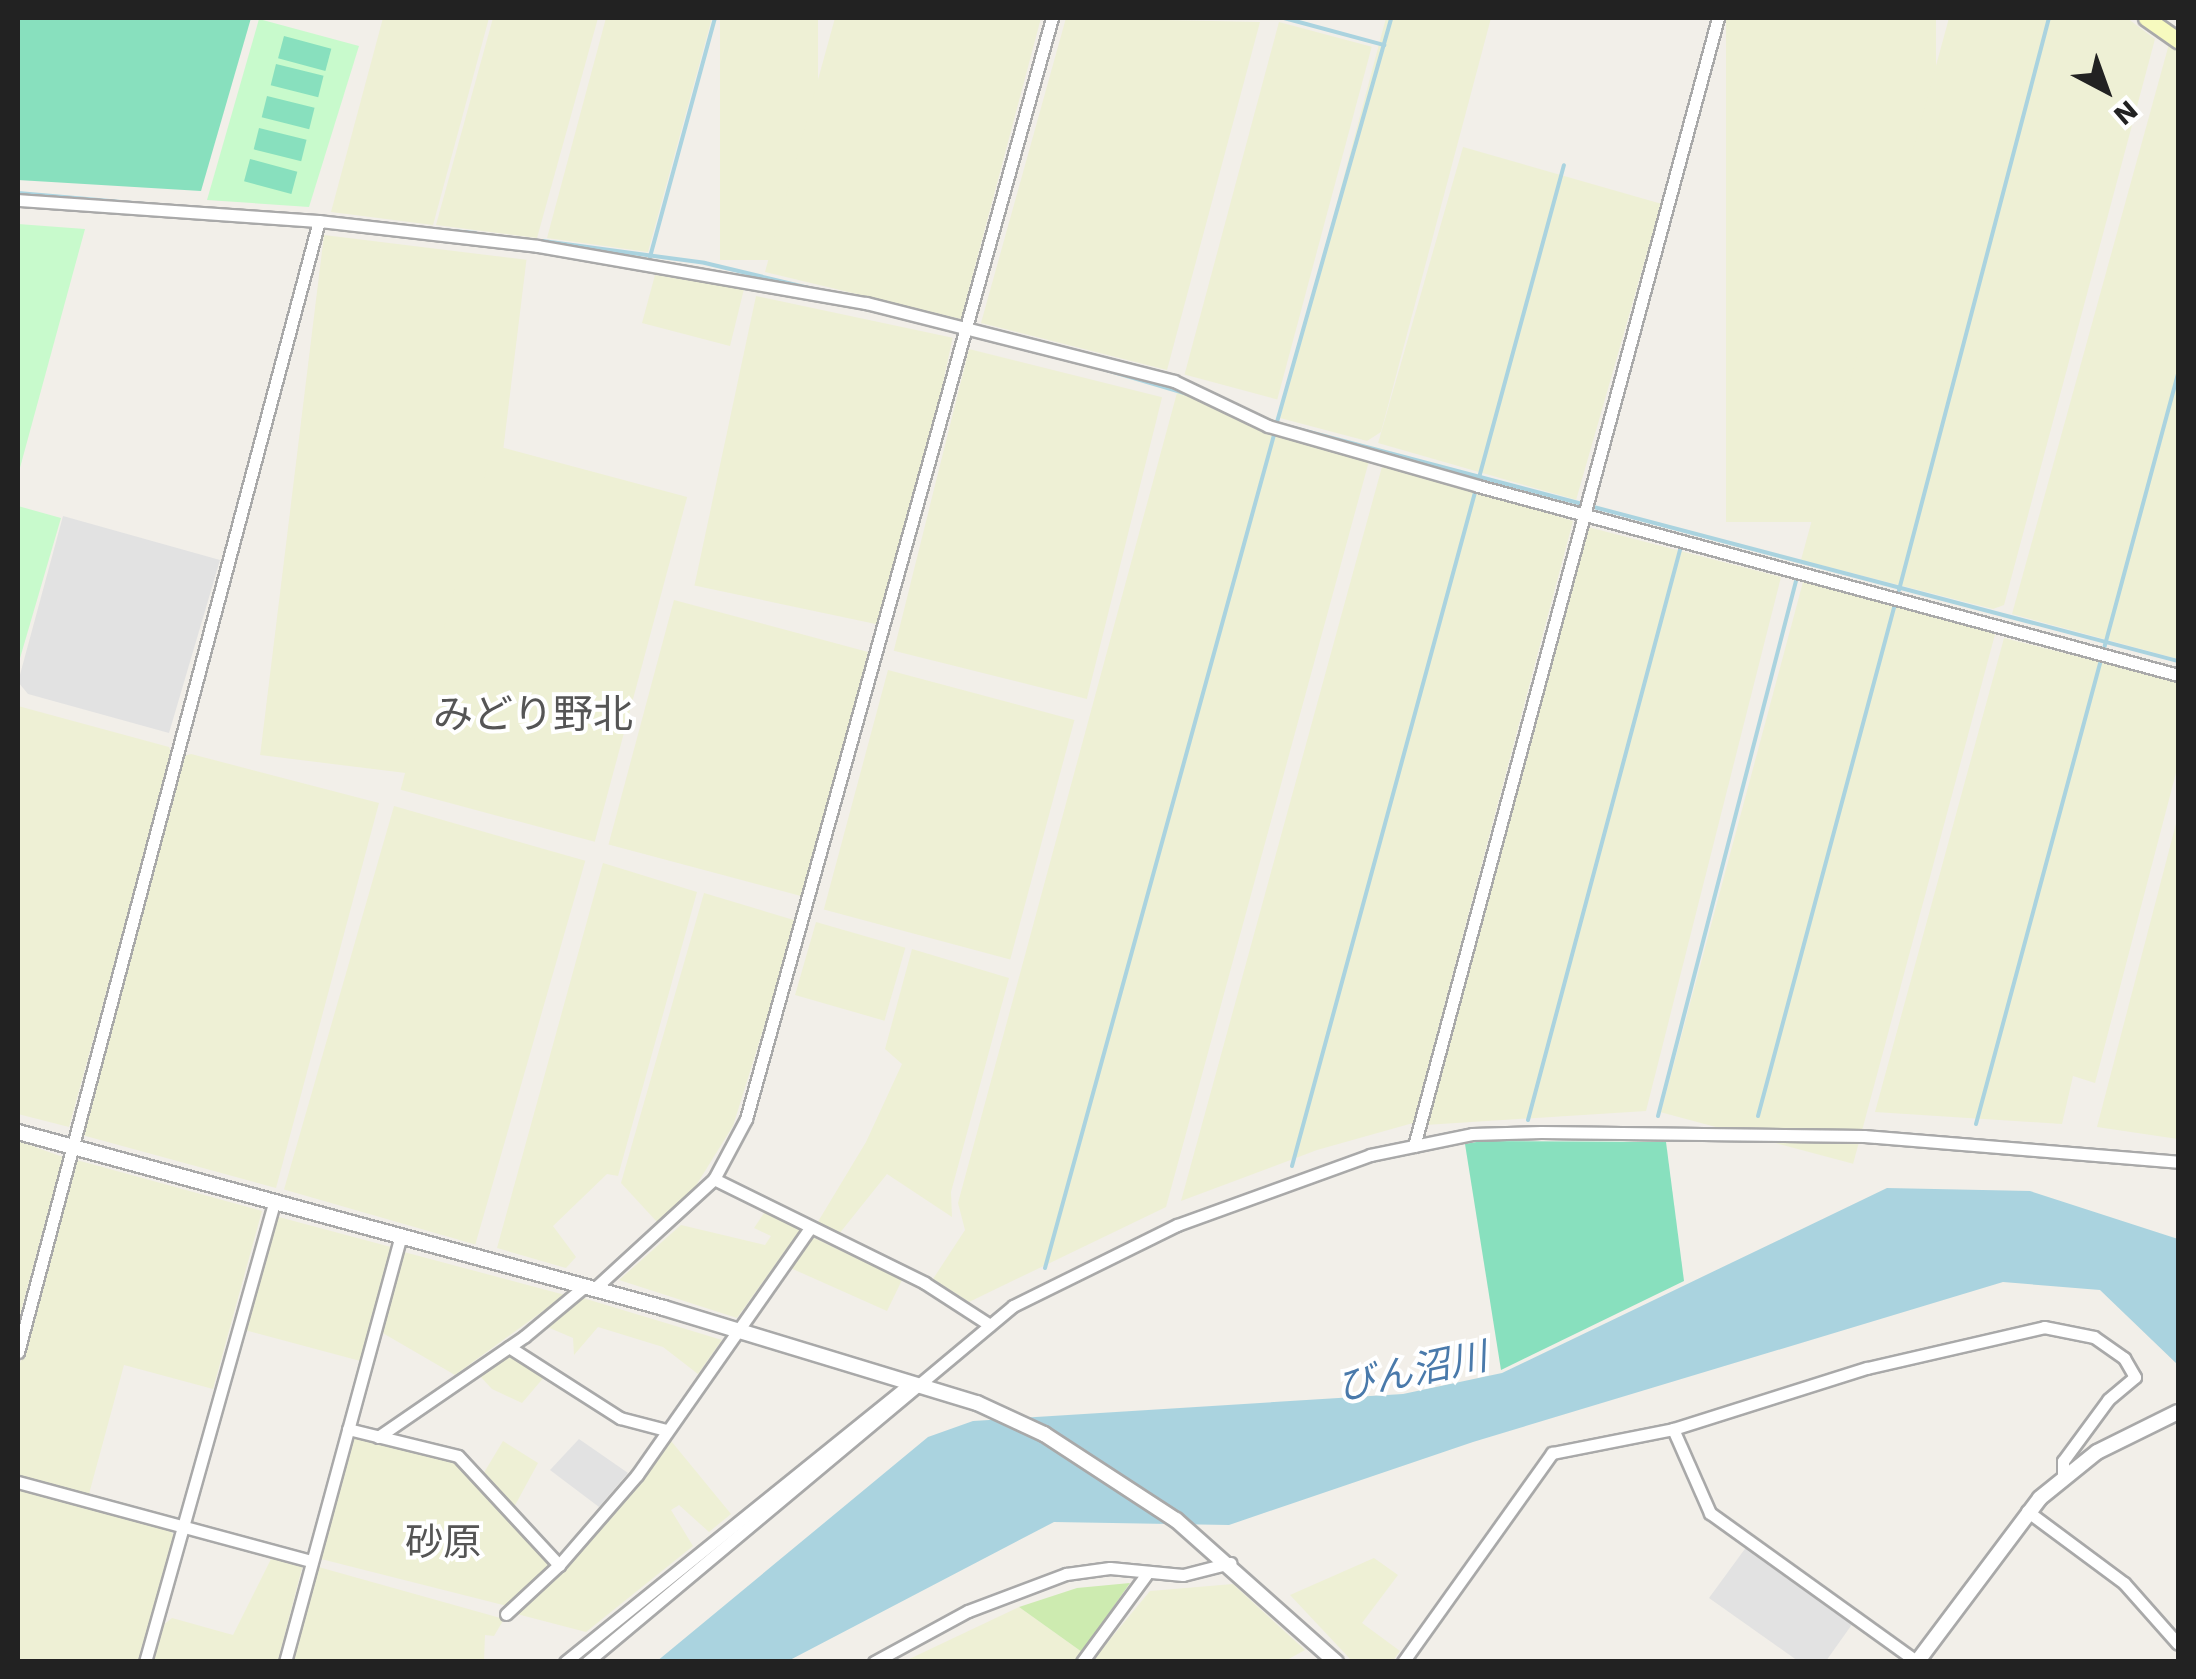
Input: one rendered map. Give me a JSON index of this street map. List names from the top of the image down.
{
  "districts": ["みどり野北", "砂原"],
  "water": ["びん沼川"],
  "north": "bottom right"
}
